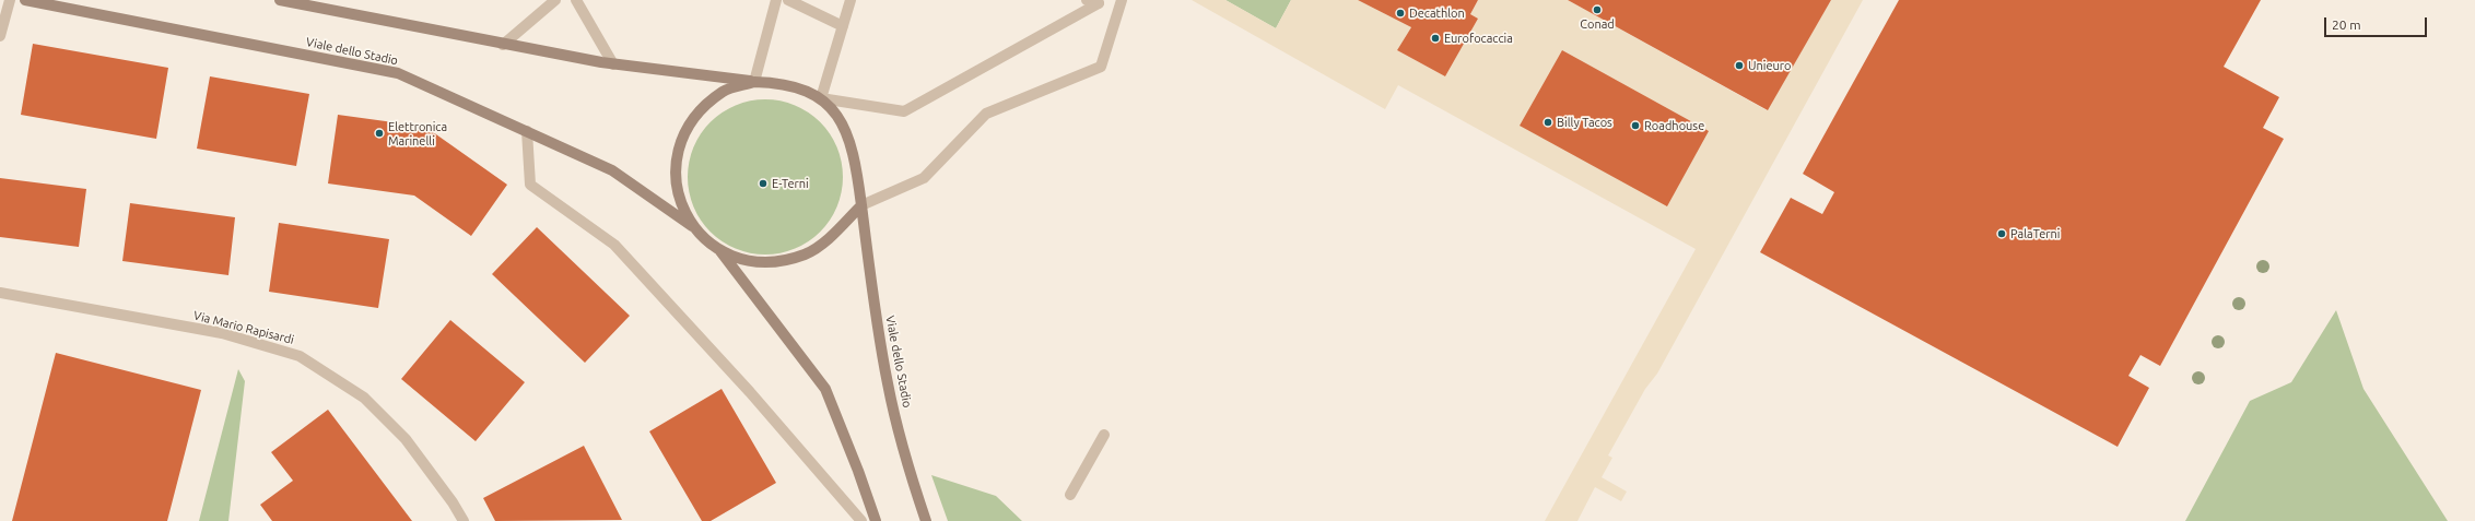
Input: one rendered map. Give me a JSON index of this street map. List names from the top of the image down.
{
  "streets": {
    "main road": ["Viale dello Stadio"],
    "street": ["Via Mario Rapisardi"]
  },
  "places": [
    "Conad",
    "Decathlon",
    "Eurofocaccia",
    "Unieuro",
    "Billy Tacos",
    "Roadhouse",
    "Elettronica Marinelli",
    "E-Terni",
    "PalaTerni"
  ],
  "scale_bar": "20 m"
}
